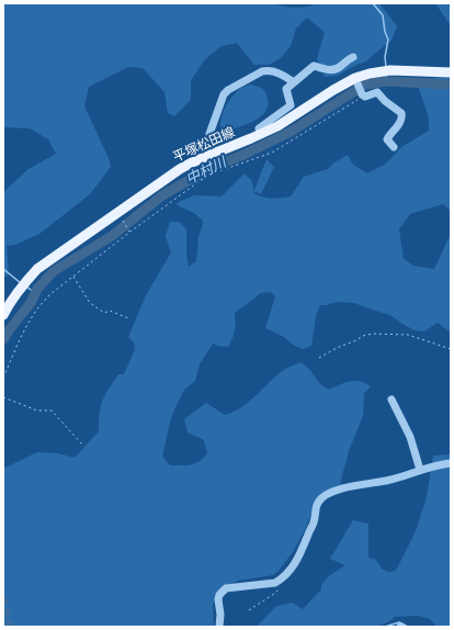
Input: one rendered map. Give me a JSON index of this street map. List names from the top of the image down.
{
  "streets": {
    "main road": ["平塚松田線"]
  },
  "water": ["中村川"]
}
